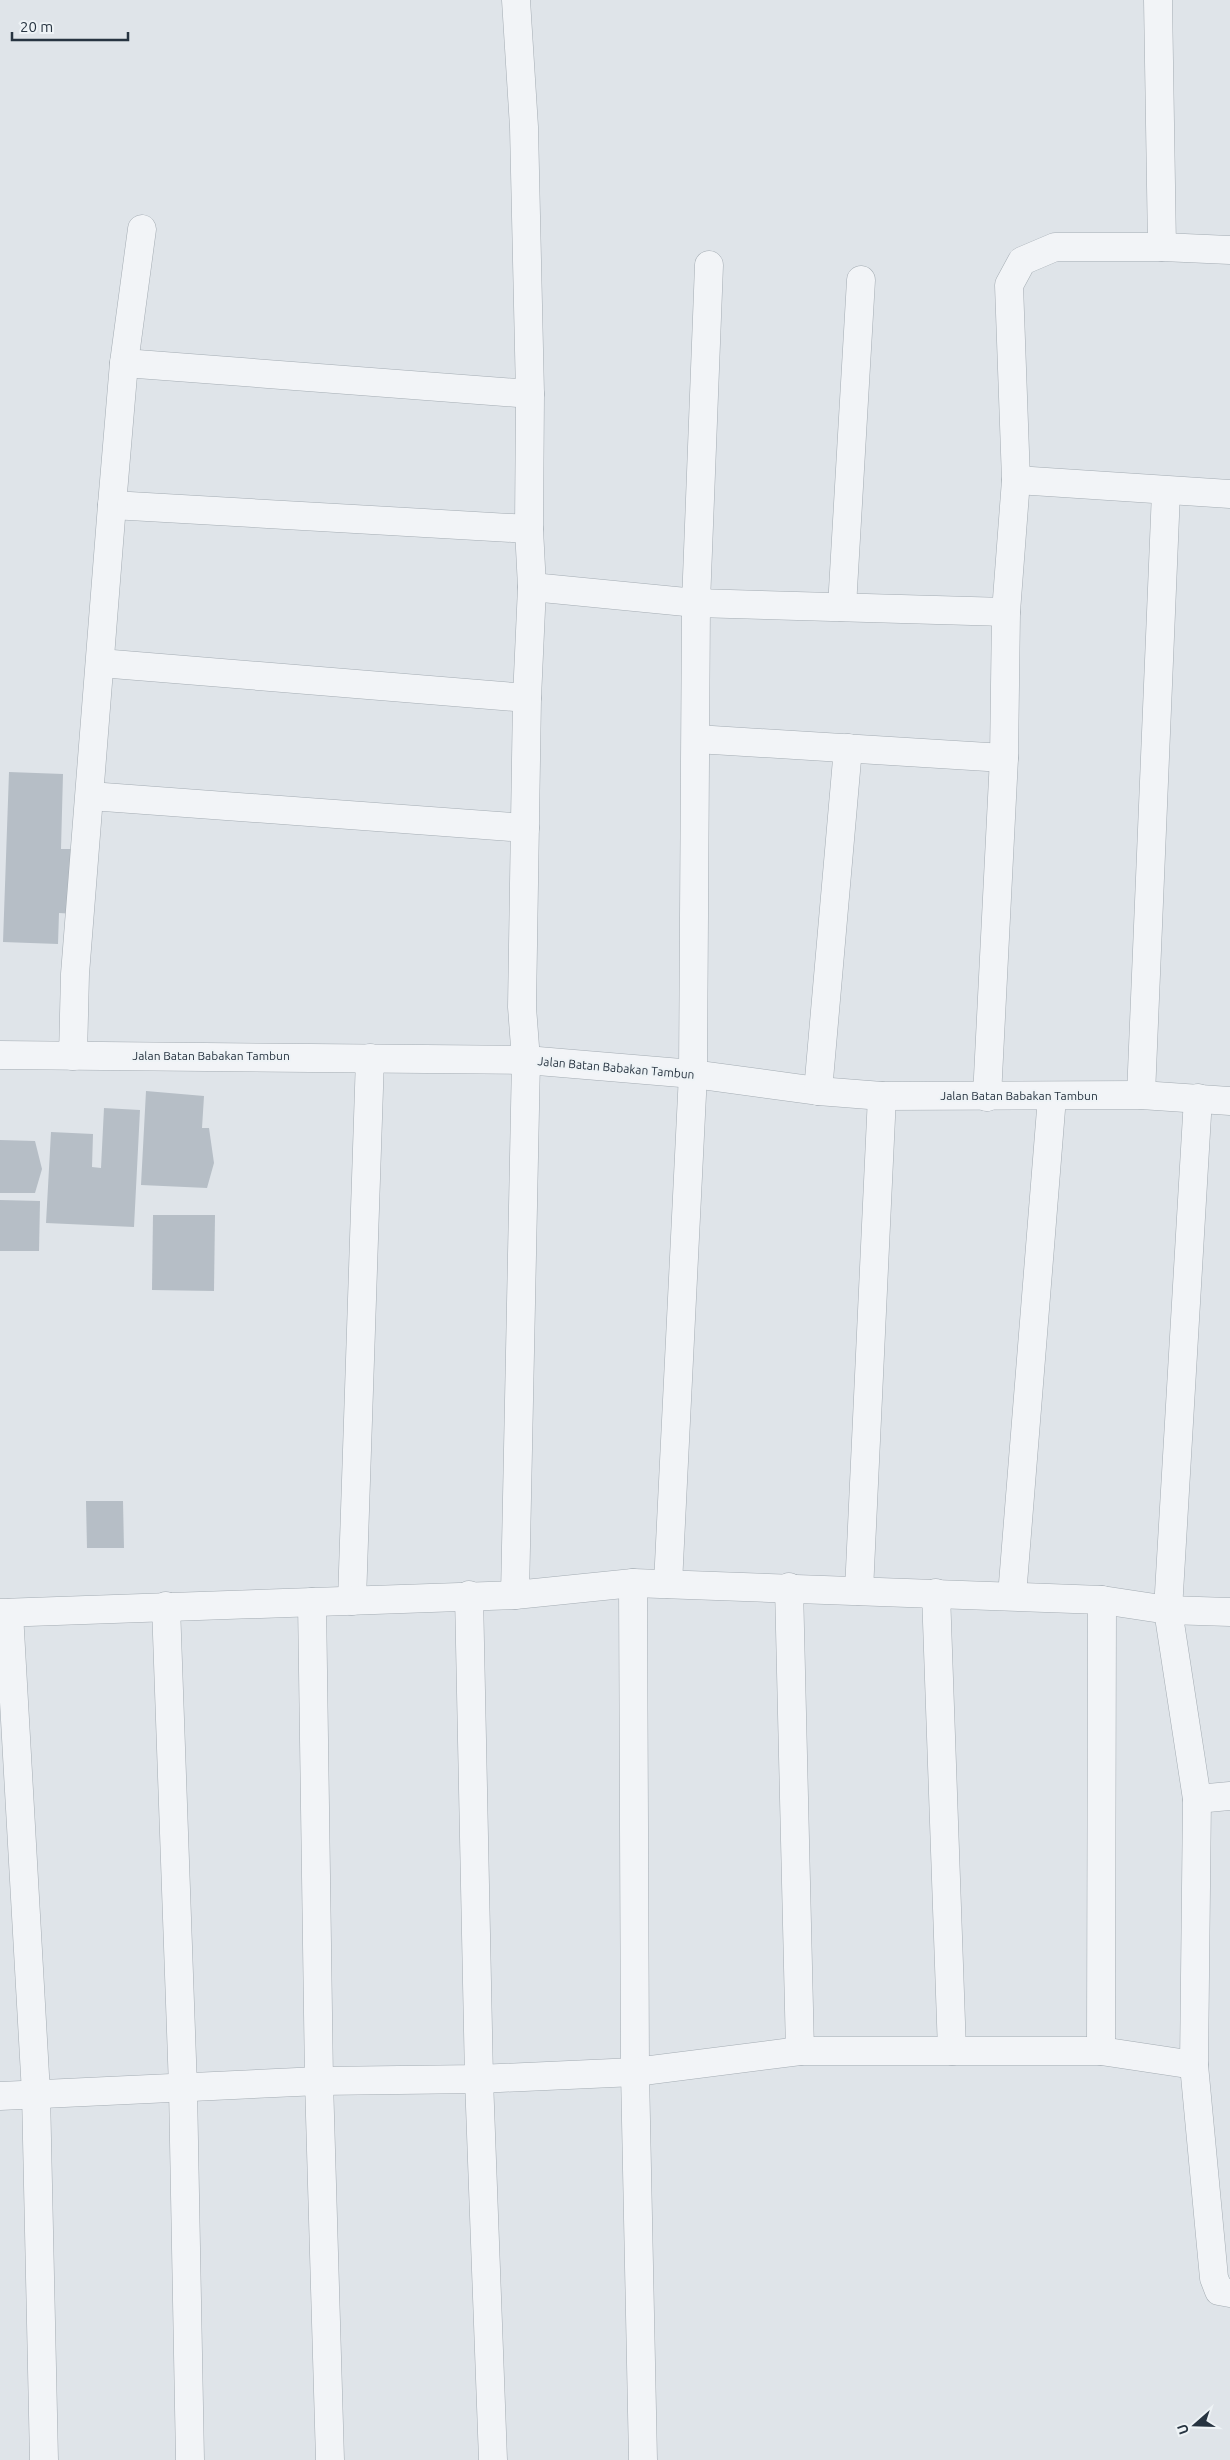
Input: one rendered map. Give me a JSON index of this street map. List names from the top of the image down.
{
  "streets": {
    "street": ["Jalan Batan Babakan Tambun"]
  },
  "scale_bar": "20 m",
  "north": "left"
}
